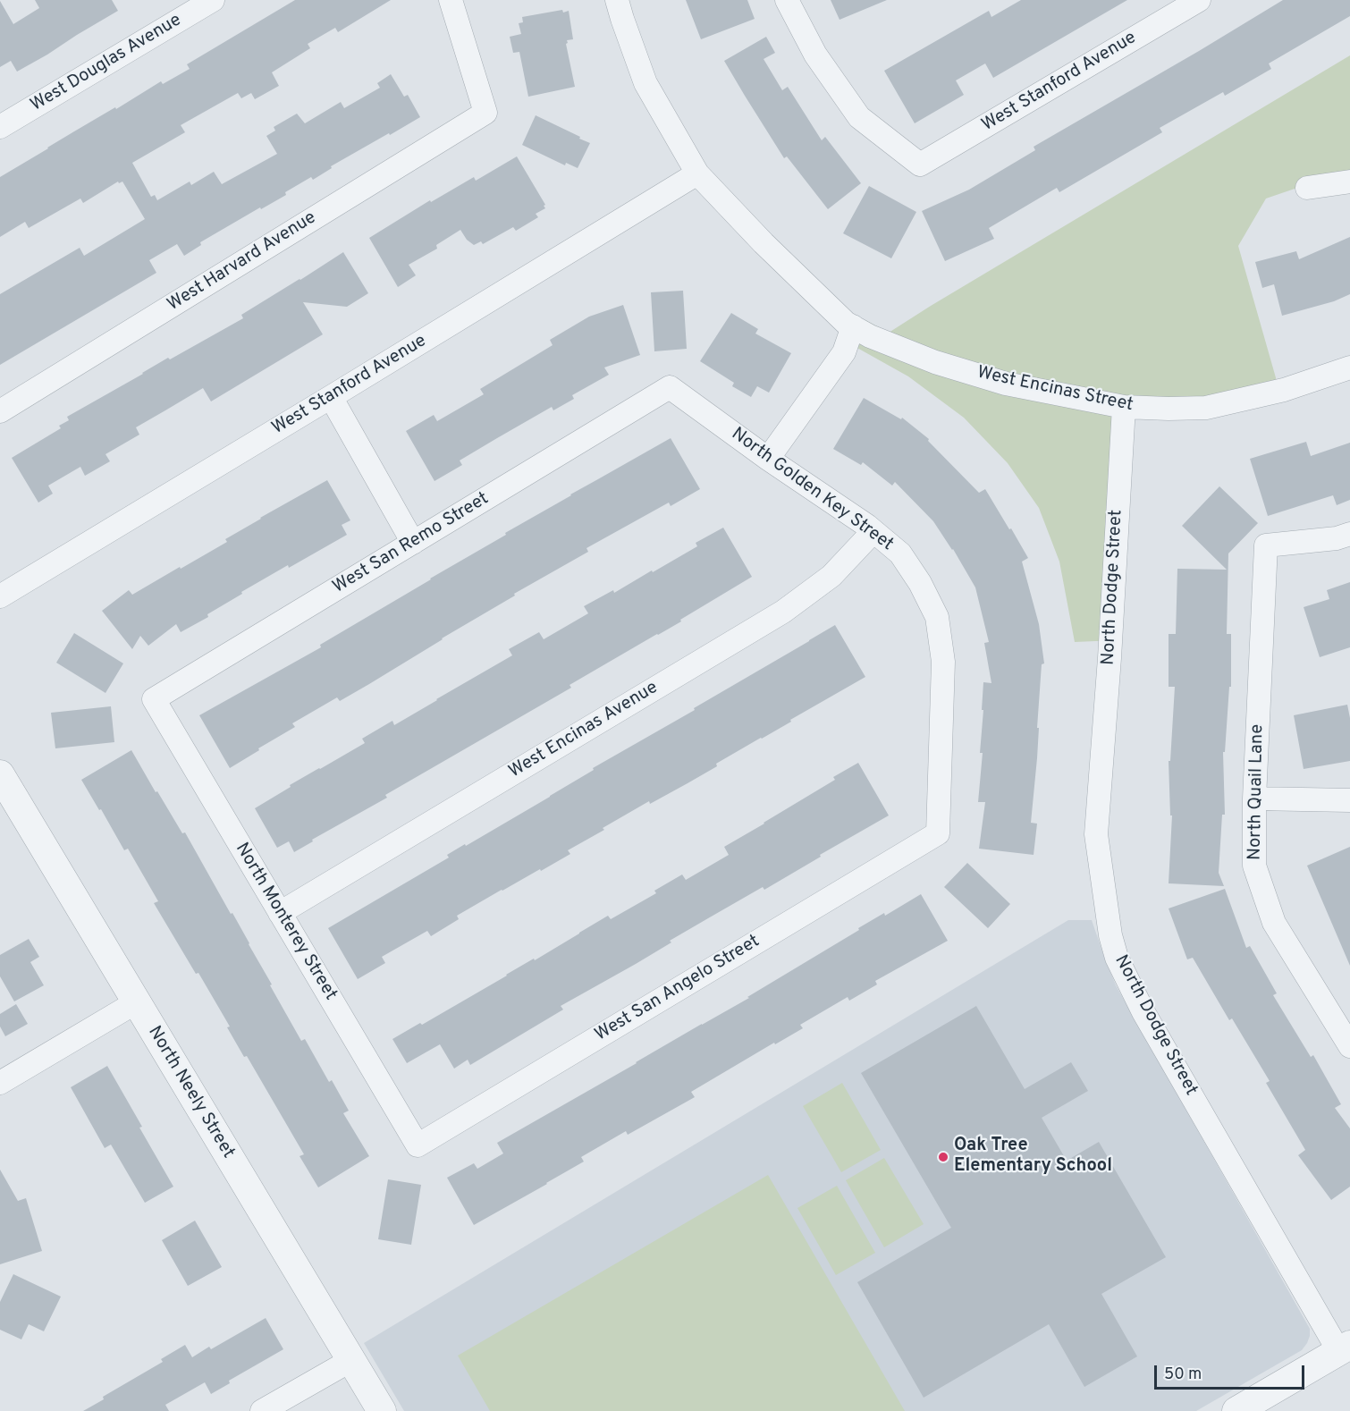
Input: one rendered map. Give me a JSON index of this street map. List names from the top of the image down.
{
  "streets": {
    "street": [
      "West Douglas Avenue",
      "West Stanford Avenue",
      "West Harvard Avenue",
      "West Encinas Street",
      "North Golden Key Street",
      "West San Remo Street",
      "North Dodge Street",
      "West Encinas Avenue",
      "North Quail Lane",
      "North Monterey Street",
      "West San Angelo Street",
      "North Neely Street"
    ]
  },
  "crossings": [
    ["West Stanford Avenue", "West Encinas Street"],
    ["West Encinas Street", "North Dodge Street"],
    ["North Golden Key Street", "West San Remo Street"],
    ["North Golden Key Street", "West Encinas Avenue"],
    ["North Golden Key Street", "West San Angelo Street"],
    ["West San Remo Street", "North Monterey Street"],
    ["West Encinas Avenue", "North Monterey Street"],
    ["North Monterey Street", "West San Angelo Street"]
  ],
  "places": ["Oak Tree Elementary School"],
  "scale_bar": "50 m"
}
